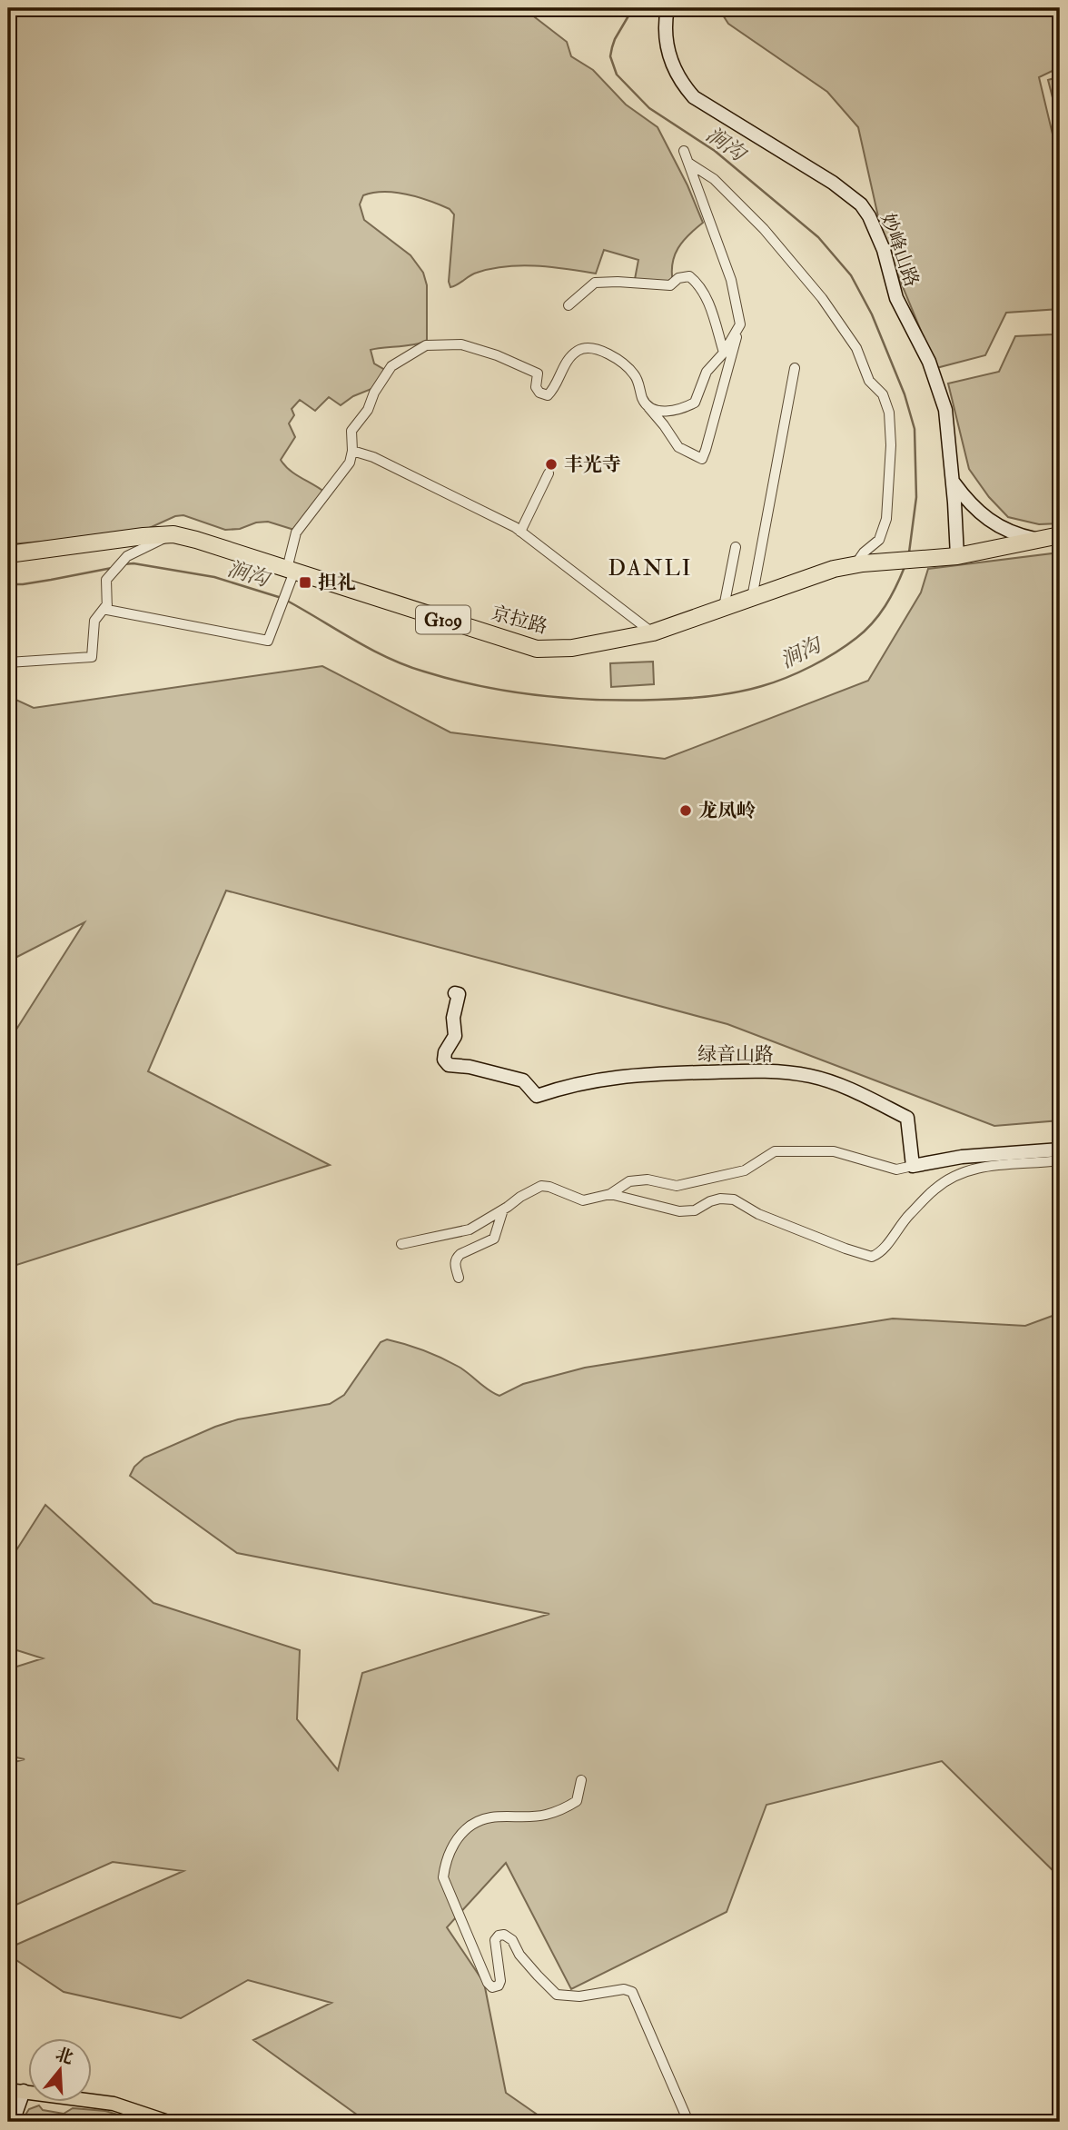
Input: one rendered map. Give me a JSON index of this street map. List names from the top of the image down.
{
  "streets": {
    "highway": ["G109", "京拉路"],
    "street": ["妙峰山路", "绿音山路"]
  },
  "crossings": [
    ["妙峰山路", "京拉路"]
  ],
  "districts": ["DANLI"],
  "water": ["涧沟"],
  "places": {
    "other": ["丰光寺", "龙凤岭"],
    "transit": ["担礼"]
  },
  "north": "top"
}
